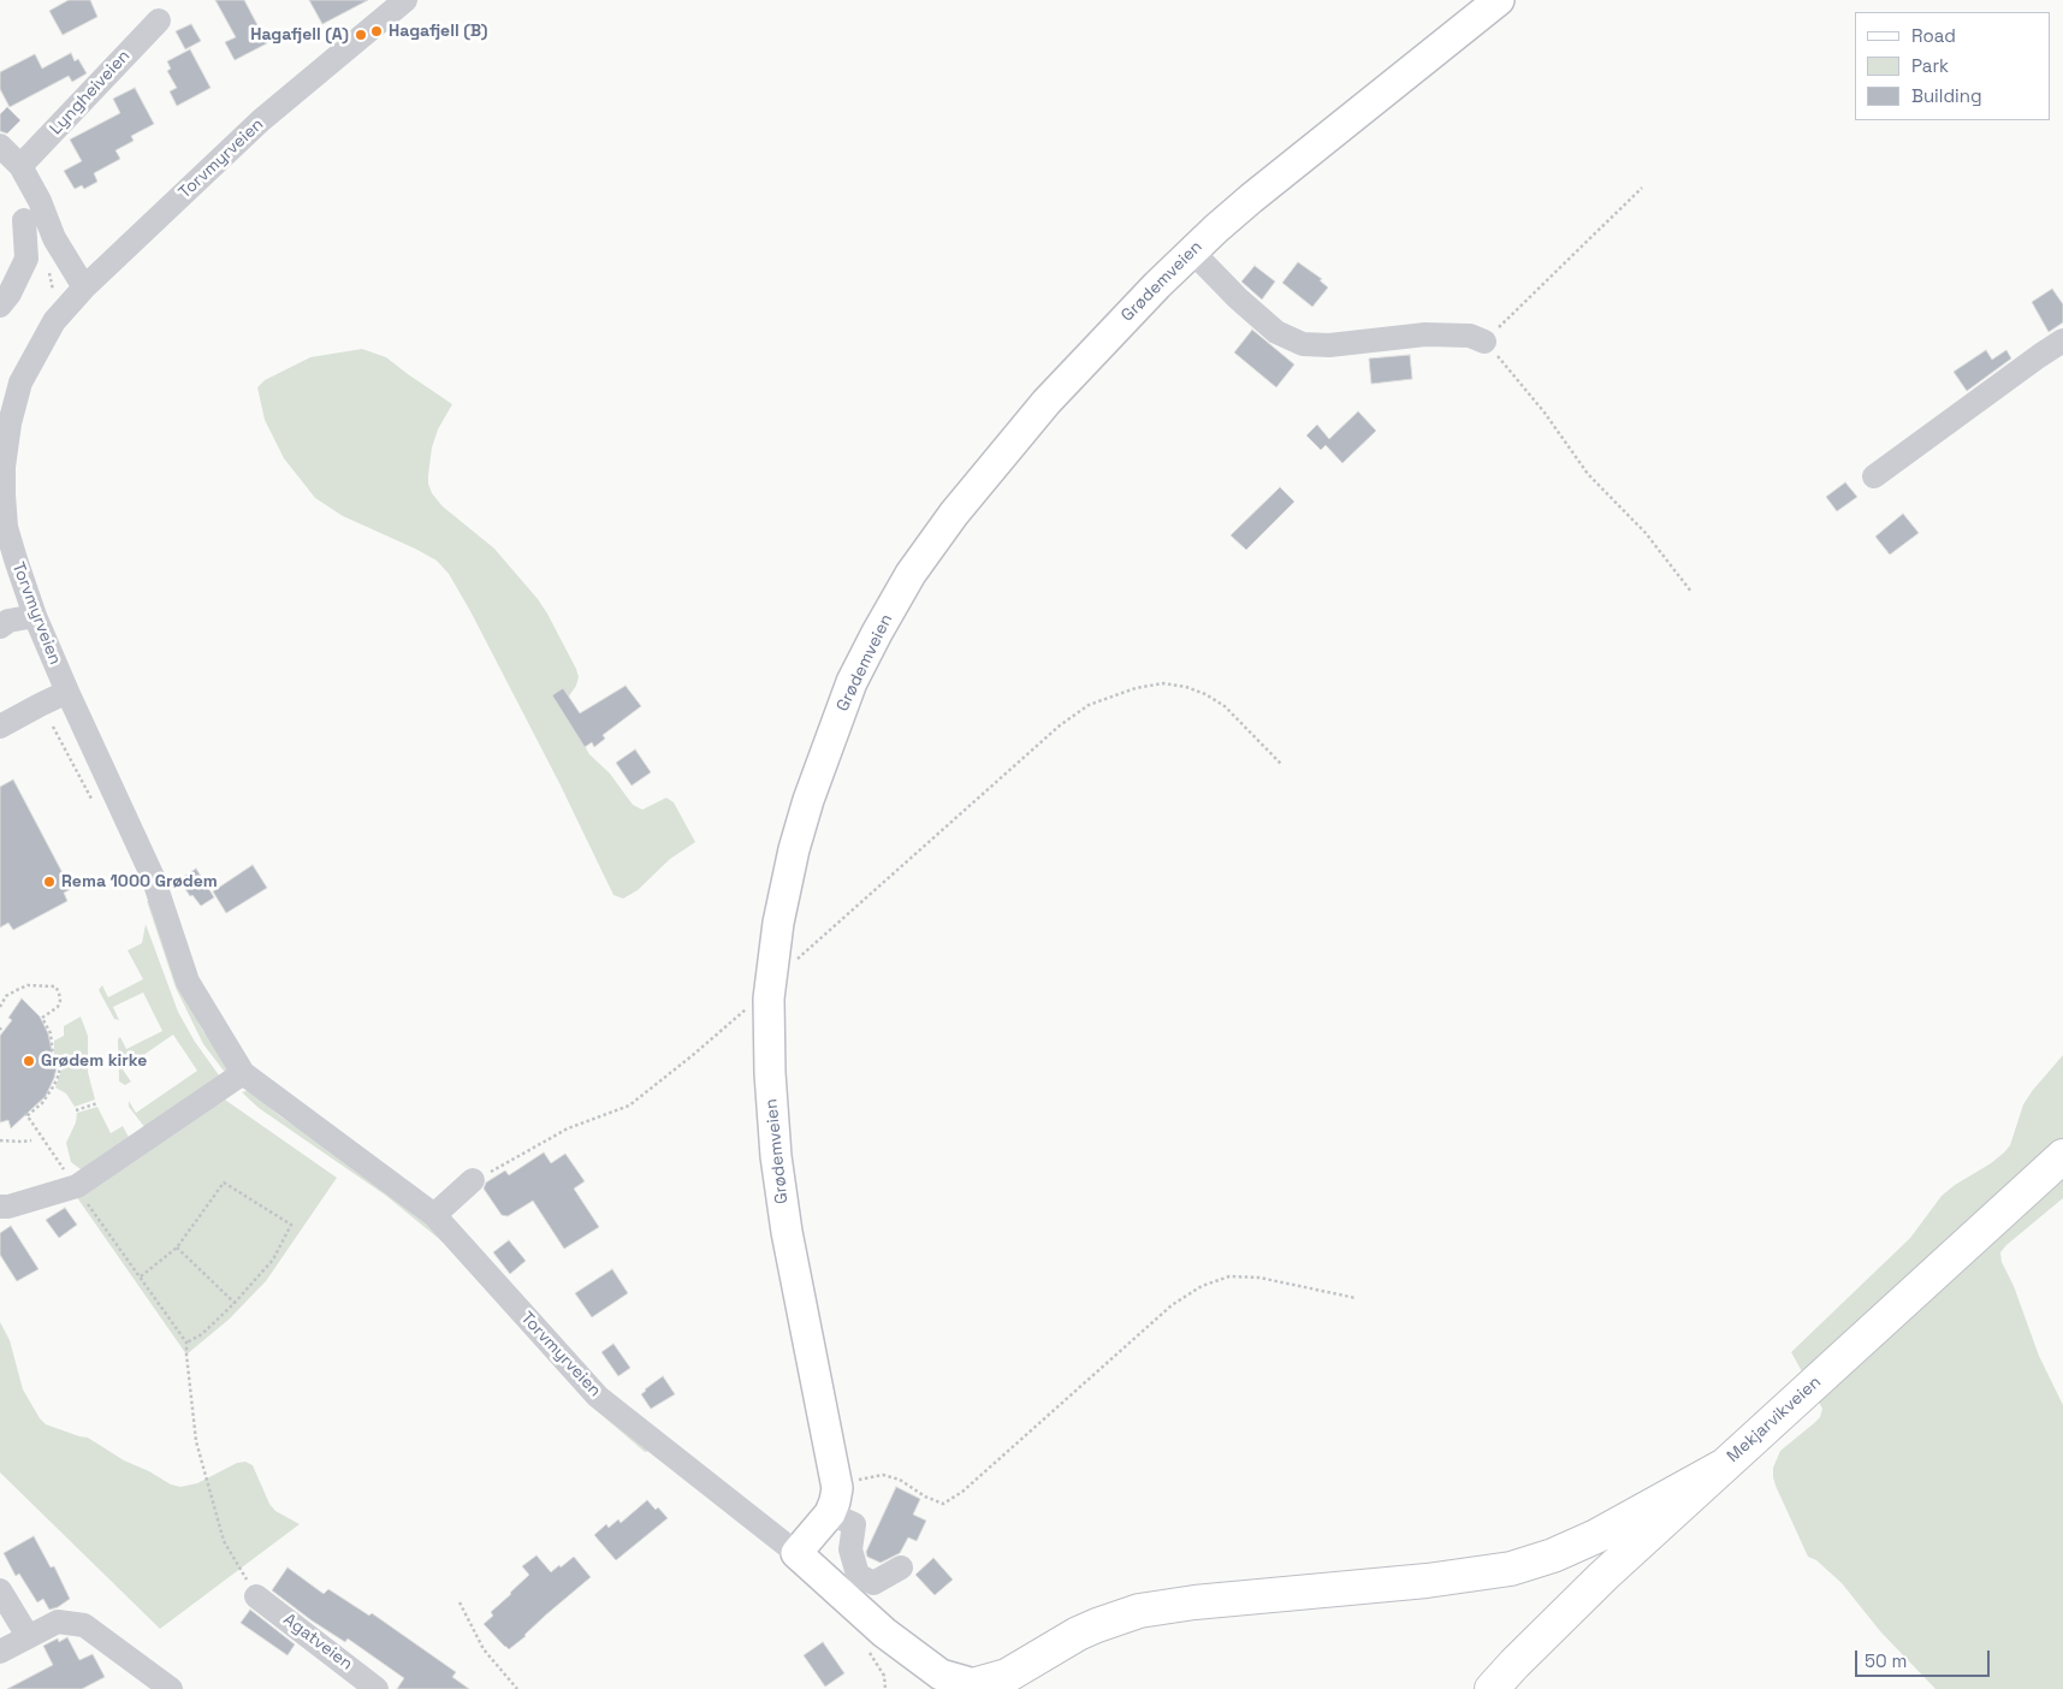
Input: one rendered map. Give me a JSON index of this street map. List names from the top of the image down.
{
  "streets": {
    "highway": ["Mekjarvikveien"],
    "main road": ["Torvmyrveien", "Grødemveien"],
    "street": ["Lyngheiveien", "Agatveien"]
  },
  "places": [
    "Hagafjell (B)",
    "Hagafjell (A)",
    "Rema 1000 Grødem",
    "Grødem kirke"
  ],
  "legend": ["Road", "Park", "Building"],
  "scale_bar": "50 m"
}
